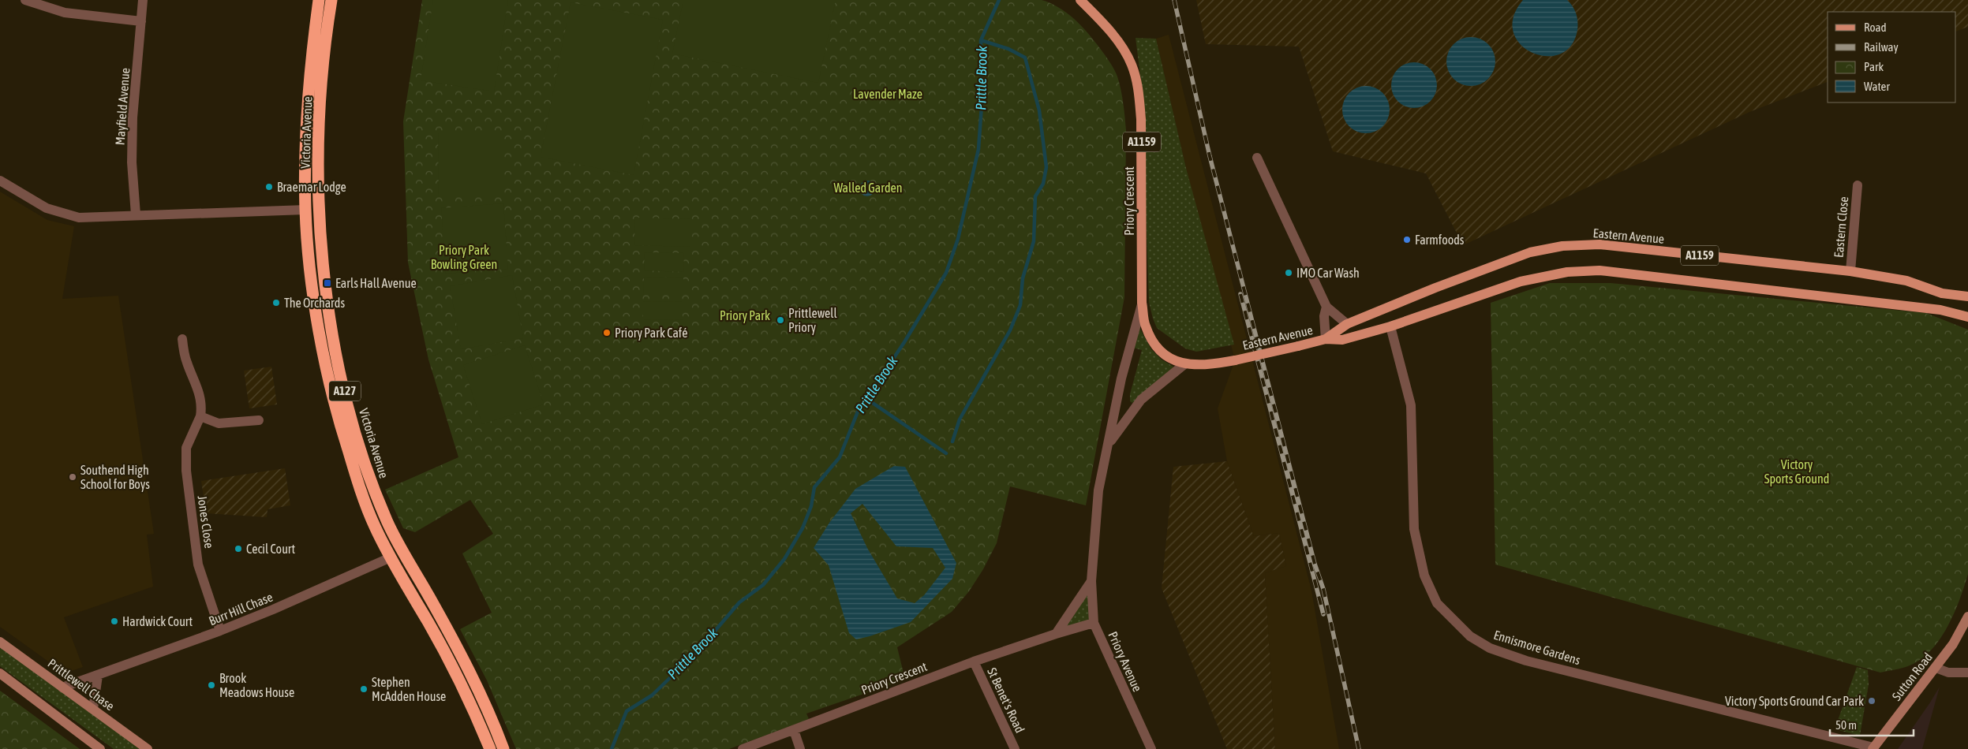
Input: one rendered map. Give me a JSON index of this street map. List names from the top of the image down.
{
  "streets": {
    "highway": ["Victoria Avenue", "A127"],
    "main road": ["A1159", "Priory Crescent", "Eastern Avenue"],
    "street": [
      "Mayfield Avenue",
      "Eastern Close",
      "Jones Close",
      "Burr Hill Chase",
      "Ennismore Gardens",
      "Priory Avenue",
      "Sutton Road",
      "Prittlewell Chase",
      "St Benet's Road"
    ]
  },
  "crossings": [
    ["Victoria Avenue", "Burr Hill Chase"],
    ["Priory Crescent", "Eastern Avenue"],
    ["Priory Crescent", "Priory Avenue"],
    ["Priory Crescent", "St Benet's Road"],
    ["Eastern Close", "Eastern Avenue"],
    ["Eastern Avenue", "Ennismore Gardens"],
    ["Jones Close", "Burr Hill Chase"],
    ["Burr Hill Chase", "Prittlewell Chase"],
    ["Ennismore Gardens", "Sutton Road"]
  ],
  "water": ["Prittle Brook"],
  "parks": [
    "Lavender Maze",
    "Walled Garden",
    "Priory Park Bowling Green",
    "Priory Park",
    "Victory Sports Ground"
  ],
  "places": {
    "other": [
      "Braemar Lodge",
      "Farmfoods",
      "IMO Car Wash",
      "The Orchards",
      "Prittlewell Priory",
      "Priory Park Café",
      "Southend High School for Boys",
      "Cecil Court",
      "Hardwick Court",
      "Brook Meadows House",
      "Stephen McAdden House",
      "Victory Sports Ground Car Park"
    ],
    "transit": ["Earls Hall Avenue"]
  },
  "legend": [
    "Road",
    "Railway",
    "Park",
    "Water"
  ],
  "scale_bar": "50 m"
}
